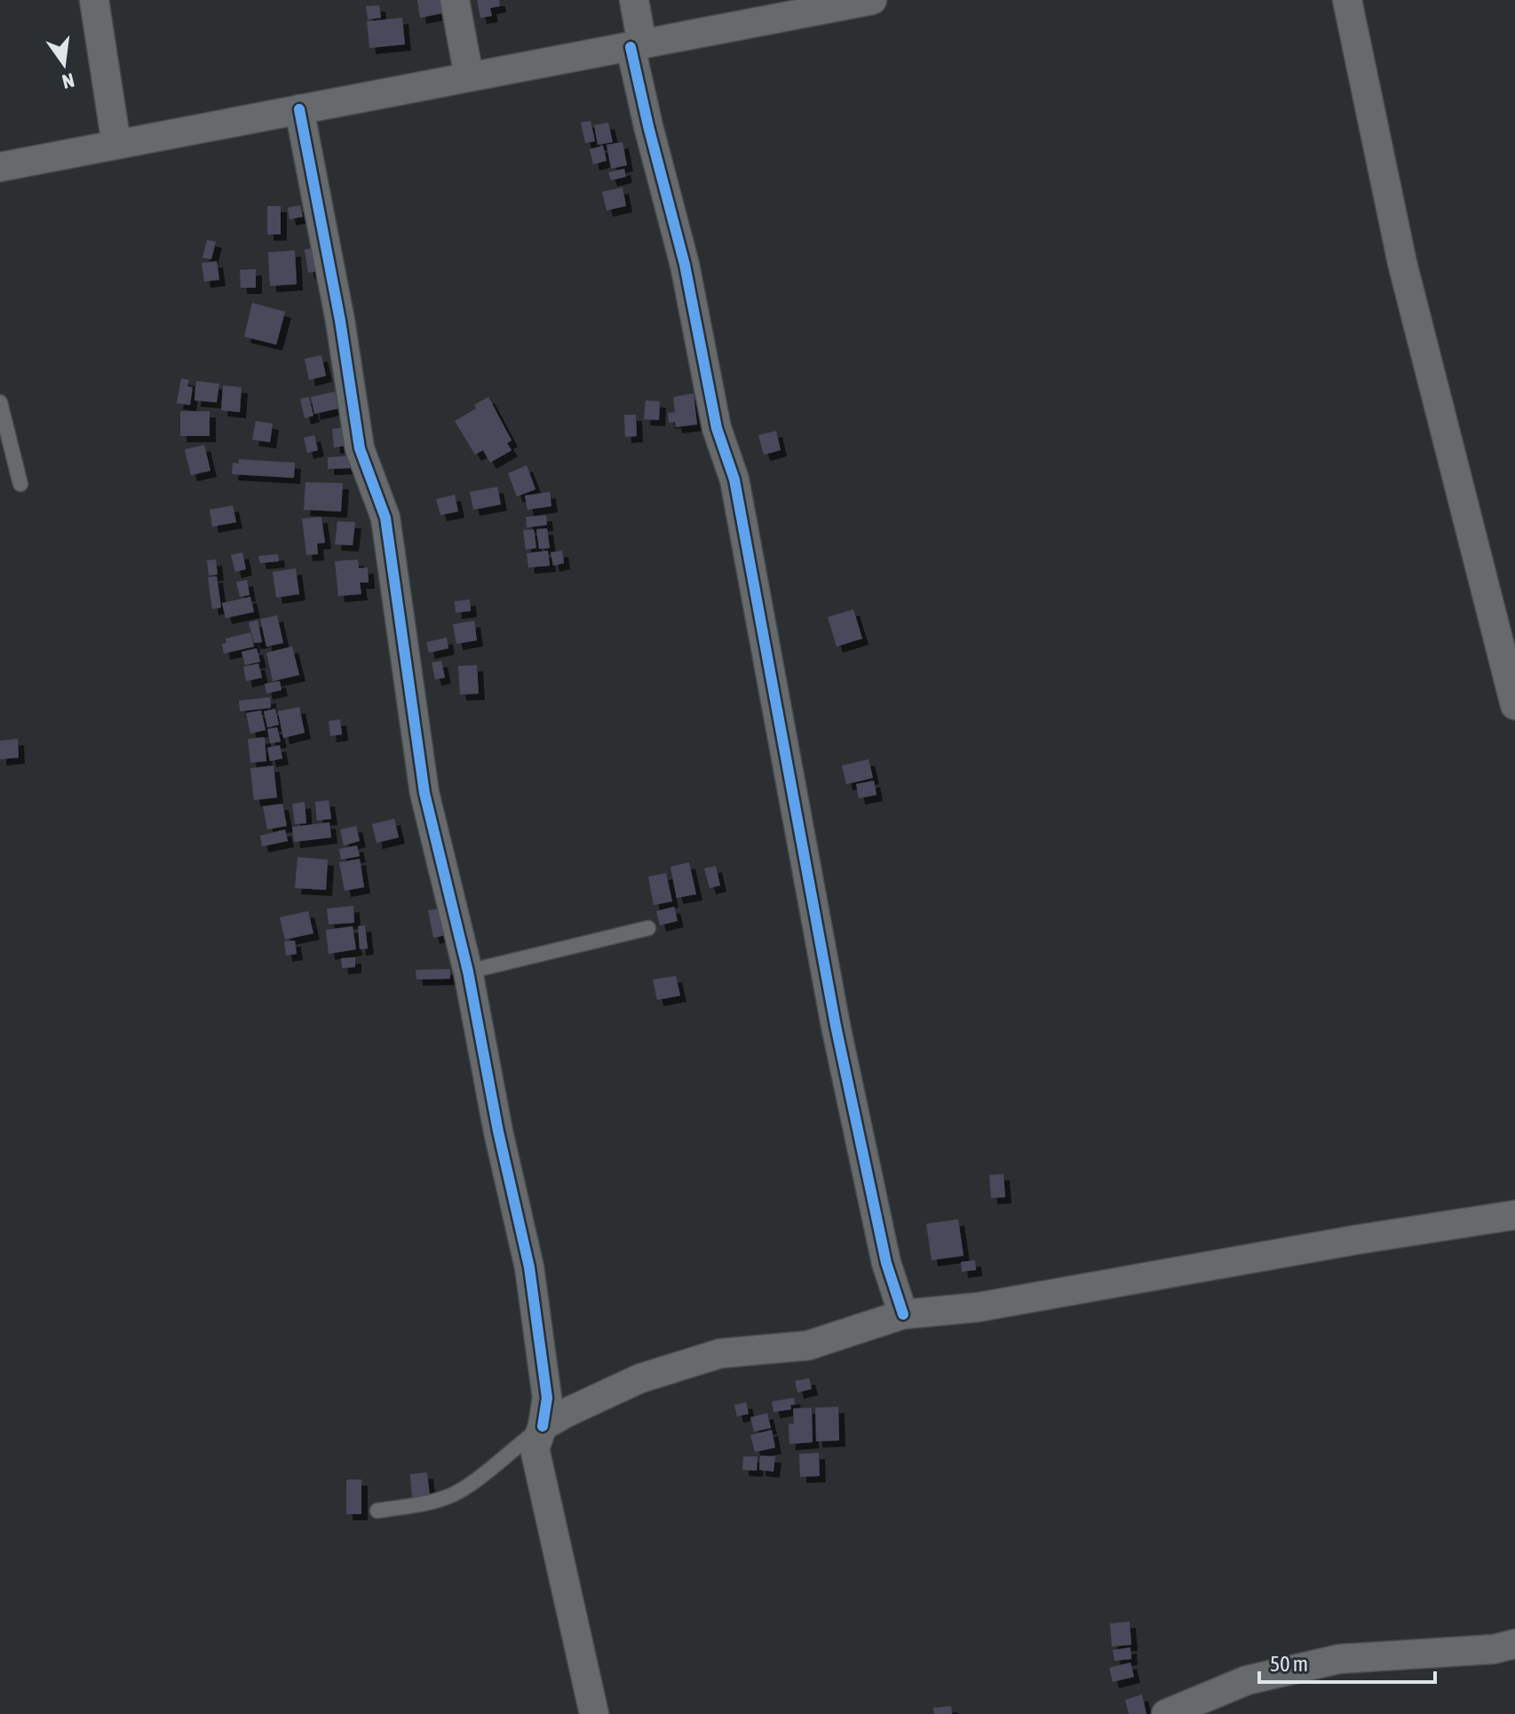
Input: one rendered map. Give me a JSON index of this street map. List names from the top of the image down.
{
  "scale_bar": "50 m",
  "north": "bottom"
}
